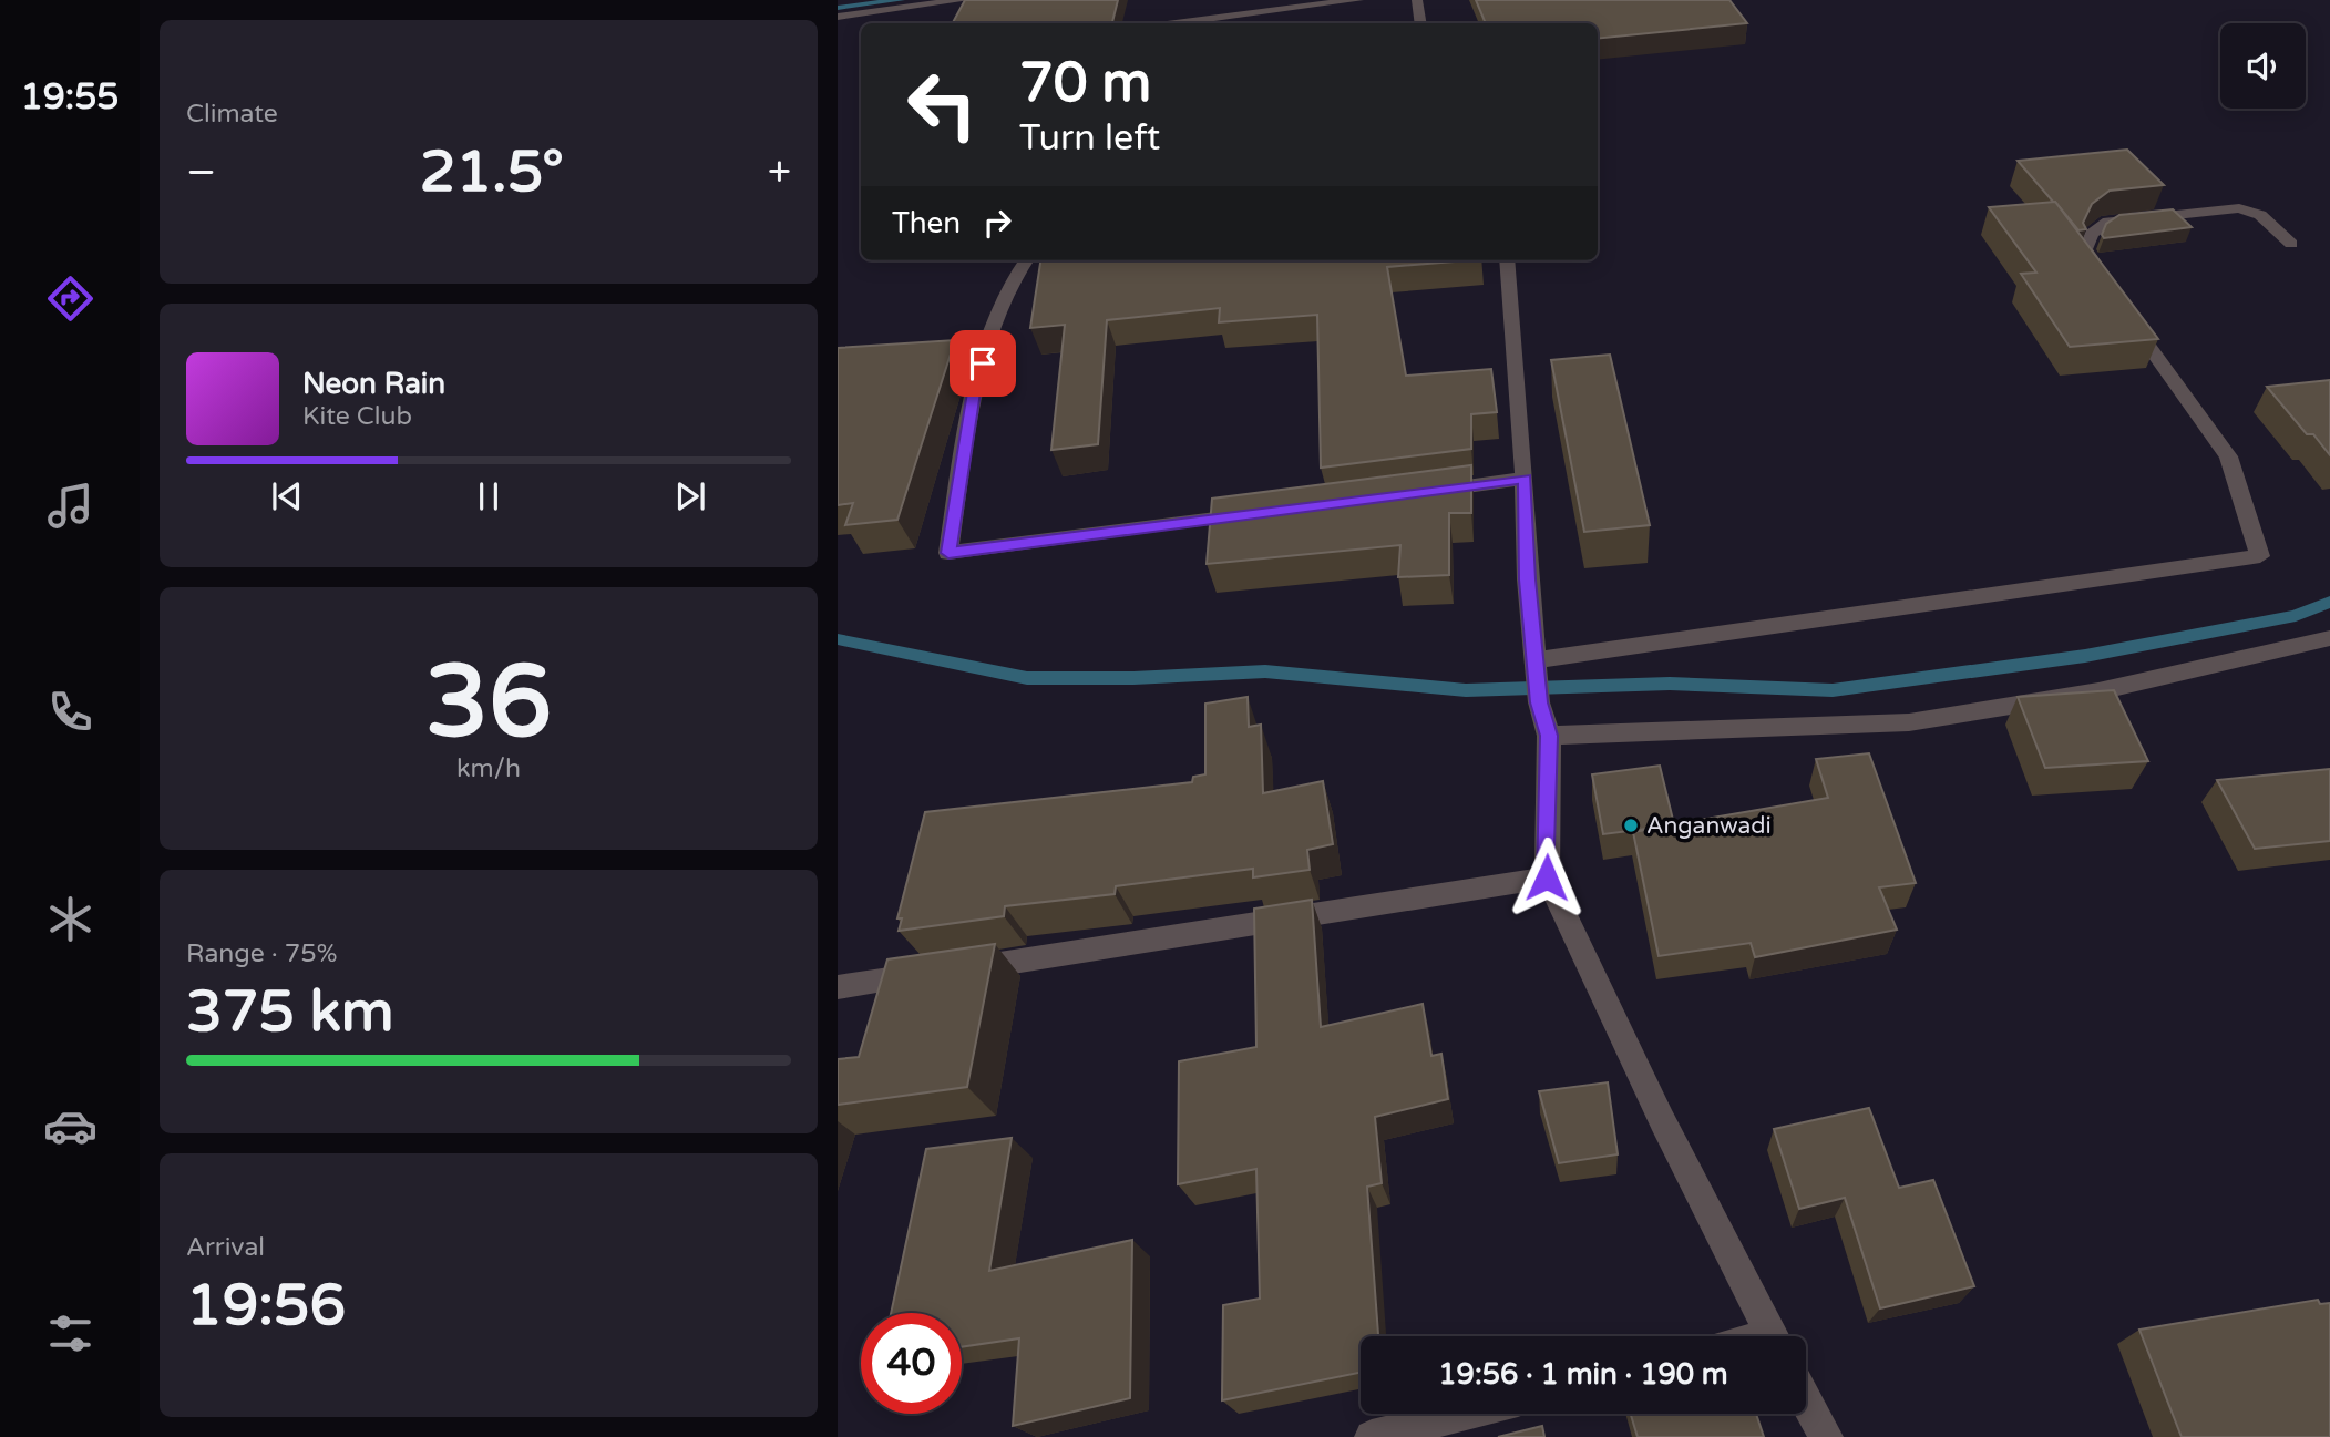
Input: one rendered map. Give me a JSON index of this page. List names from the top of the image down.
{
  "places": ["Anganwadi"],
  "page": {
    "tabs": "19:55",
    "tile": [
      "Climate",
      ["36", "km/h"],
      ["Range · 75%", "375 km"],
      ["Arrival", "19:56"]
    ],
    "turn": ["70 m", "Turn left"],
    "heat": ["−", "21.5°", "+"],
    "then": "Then",
    "song": ["Neon Rain", "Kite Club"],
    "limit": "40",
    "trip": "19:56 · 1 min · 190 m"
  }
}
